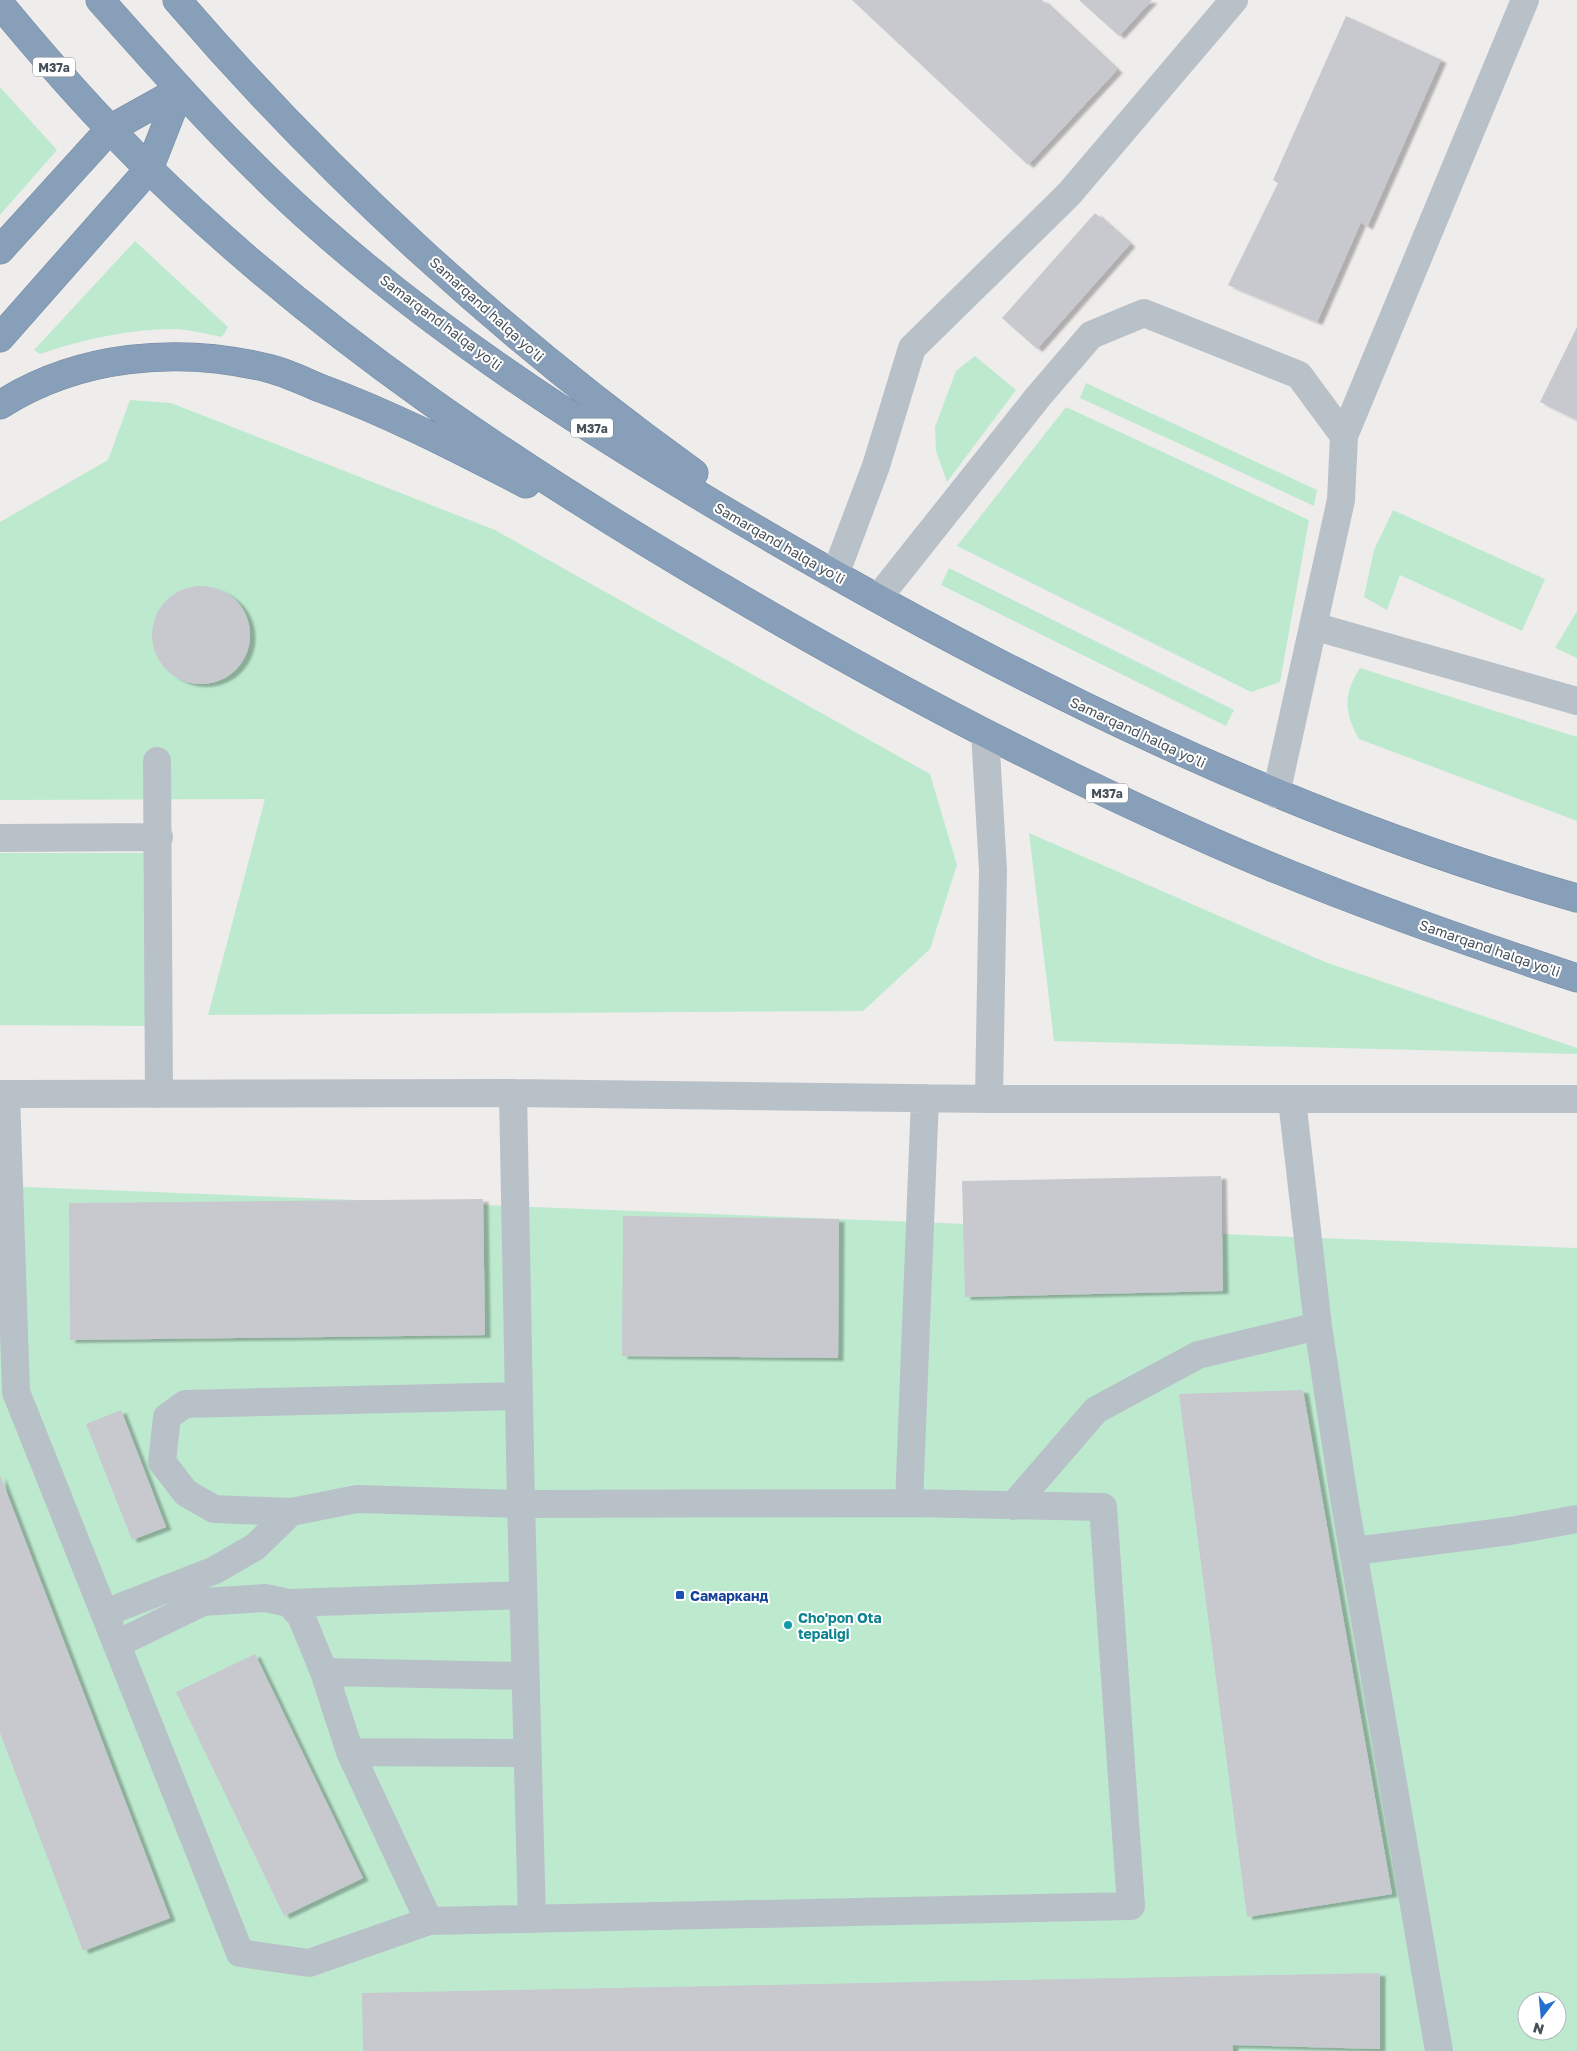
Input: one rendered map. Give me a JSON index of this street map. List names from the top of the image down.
{
  "streets": {
    "highway": ["M37a", "Samarqand halqa yo'li", "Samarqand halqa yoʻli"]
  },
  "crossings": [
    ["M37a", "Samarqand halqa yoʻli"],
    ["Samarqand halqa yo'li", "Samarqand halqa yoʻli"]
  ],
  "places": {
    "transit": ["Самарканд"],
    "other": ["Cho'pon Ota tepaligi"]
  },
  "north": "bottom"
}
